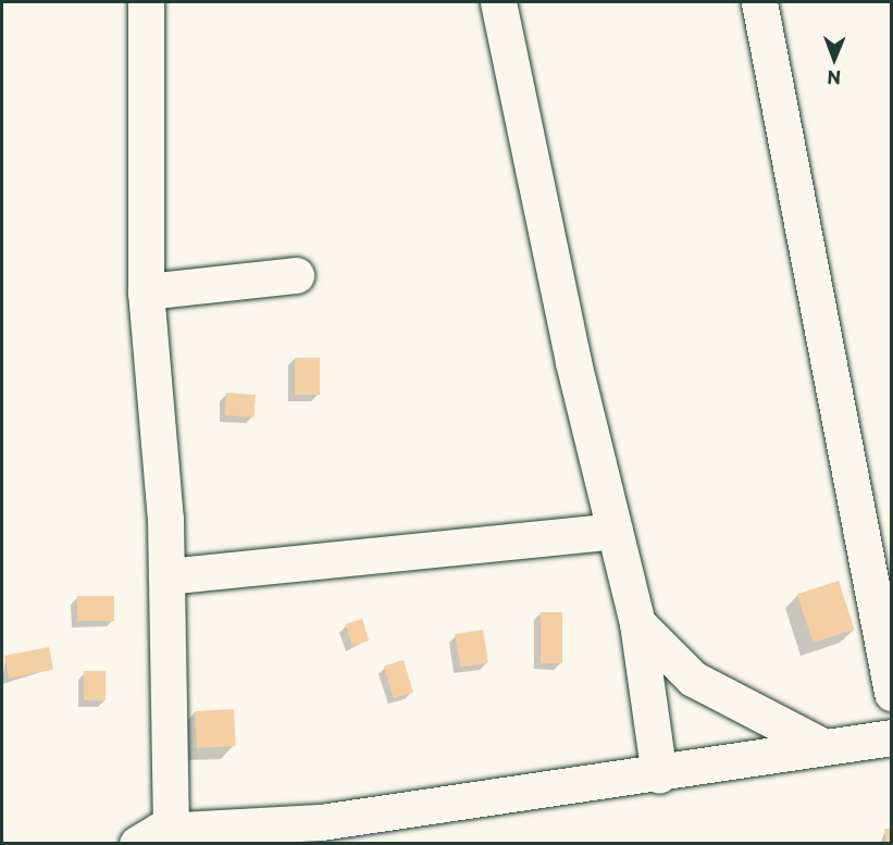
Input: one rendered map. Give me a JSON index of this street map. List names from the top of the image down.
{
  "north": "bottom"
}
